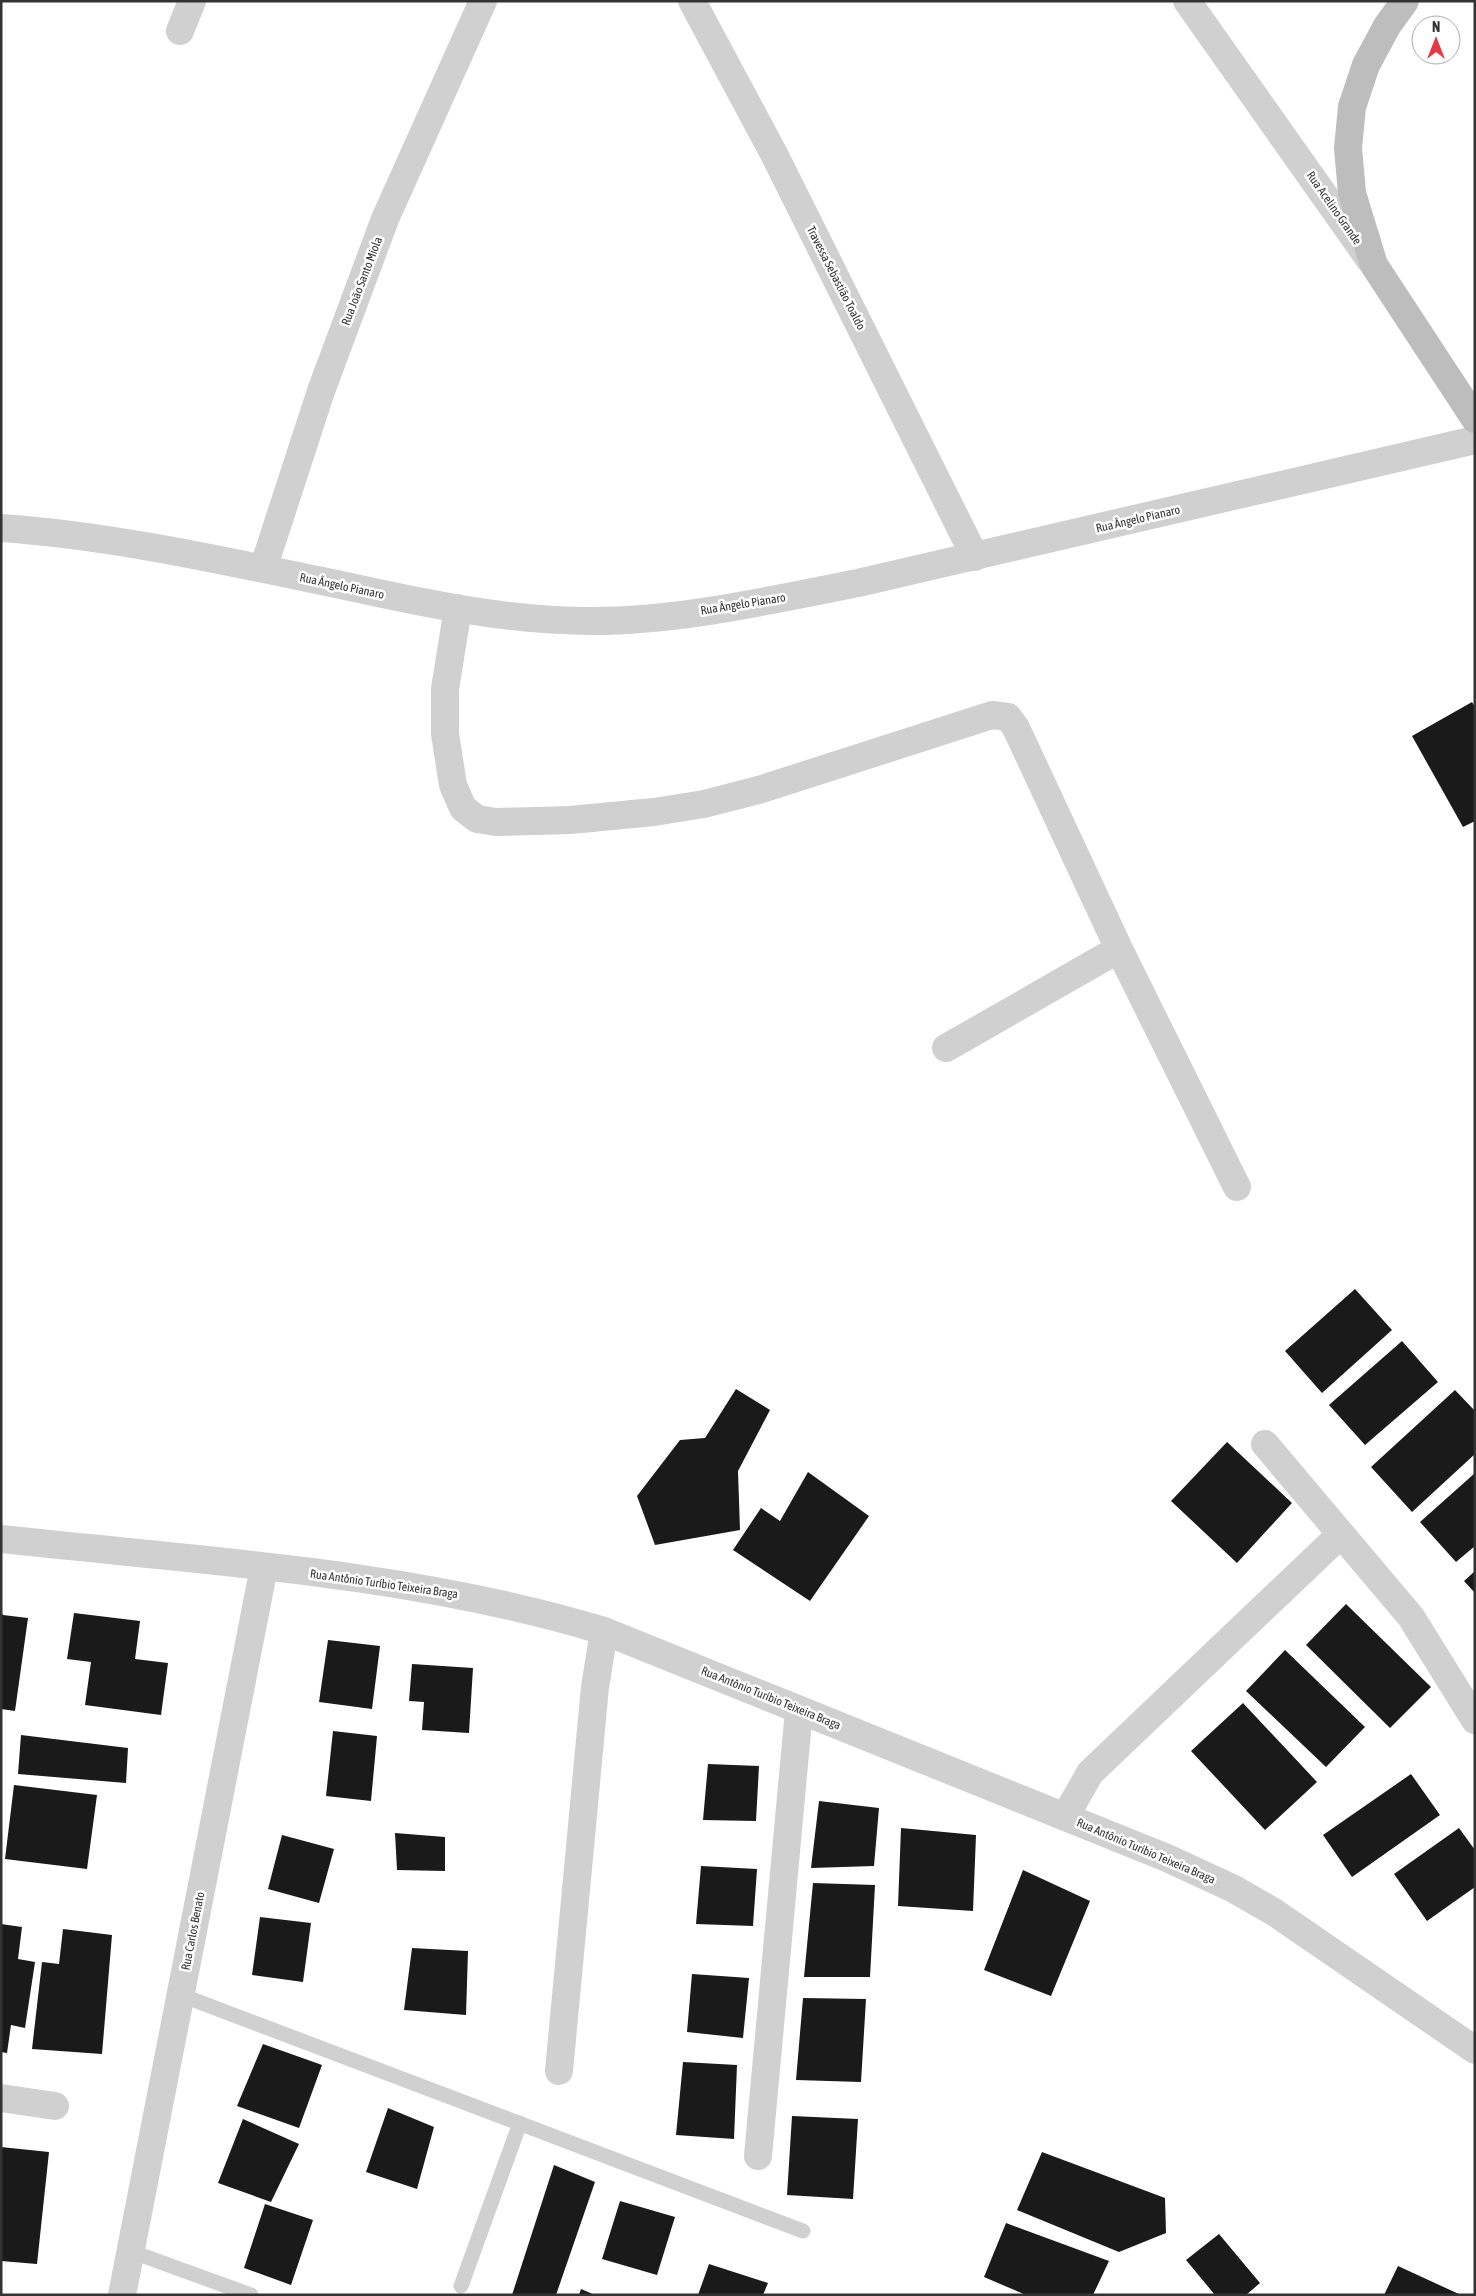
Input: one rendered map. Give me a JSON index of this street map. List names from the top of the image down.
{
  "streets": {
    "street": [
      "Rua Acelino Grande",
      "Travessa Sebastião Toaldo",
      "Rua João Santo Miola",
      "Rua Ângelo Pianaro",
      "Rua Antônio Turíbio Teixeira Braga",
      "Rua Carlos Benato"
    ]
  },
  "crossings": [
    ["Travessa Sebastião Toaldo", "Rua Ângelo Pianaro"],
    ["Rua João Santo Miola", "Rua Ângelo Pianaro"],
    ["Rua Antônio Turíbio Teixeira Braga", "Rua Carlos Benato"]
  ],
  "north": "top"
}
